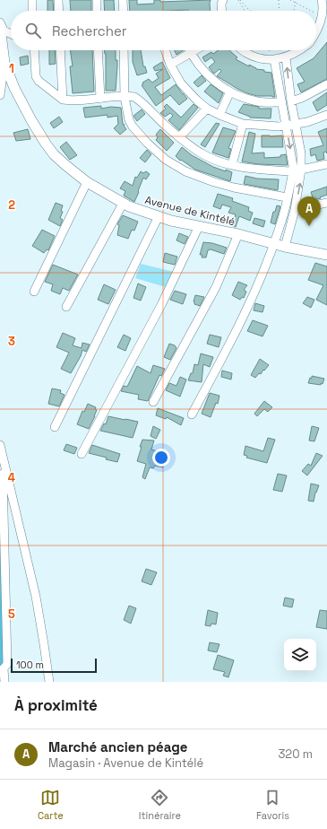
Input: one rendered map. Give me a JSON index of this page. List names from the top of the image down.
{
  "streets": {
    "main road": ["Avenue de Kintélé"]
  },
  "scale_bar": "100 m",
  "page": {
    "search": "Rechercher",
    "pins": "A",
    "scale": "100 m",
    "heading": "À proximité",
    "list": [
      {
        "mark": "A",
        "name": "Marché ancien péage",
        "note": "Magasin · Avenue de Kintélé",
        "value": "320 m"
      }
    ],
    "nav": ["Carte", "Itinéraire", "Favoris"]
  },
  "grid": {
    "rows": [
      "1",
      "2",
      "3",
      "4",
      "5"
    ]
  }
}
